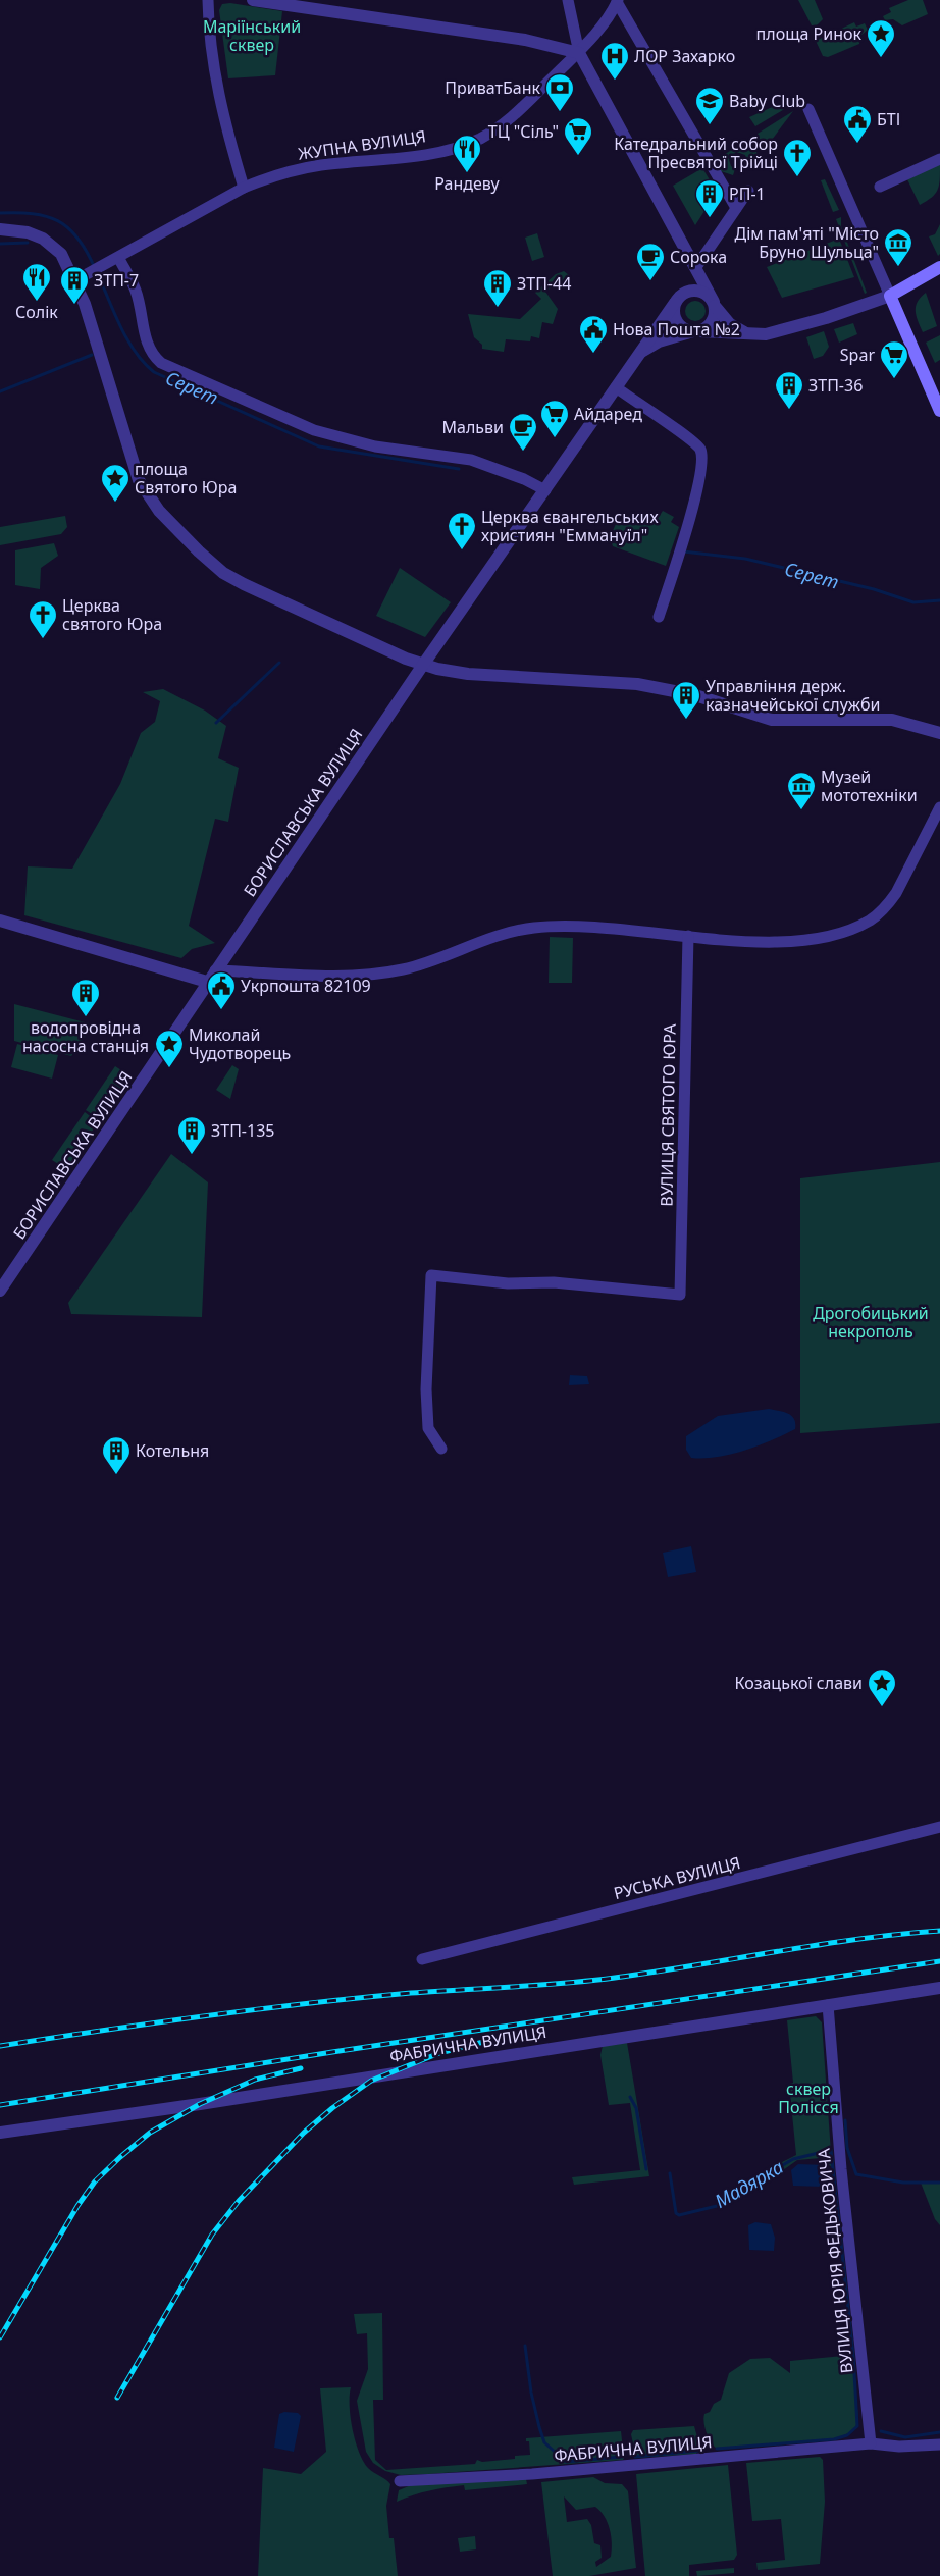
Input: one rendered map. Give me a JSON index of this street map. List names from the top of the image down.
{
  "streets": {
    "street": [
      "ЖУПНА ВУЛИЦЯ",
      "БОРИСЛАВСЬКА ВУЛИЦЯ",
      "ВУЛИЦЯ СВЯТОГО ЮРА",
      "РУСЬКА ВУЛИЦЯ",
      "ФАБРИЧНА ВУЛИЦЯ",
      "ВУЛИЦЯ ЮРІЯ ФЕДЬКОВИЧА"
    ]
  },
  "crossings": [
    ["ФАБРИЧНА ВУЛИЦЯ", "ВУЛИЦЯ ЮРІЯ ФЕДЬКОВИЧА"]
  ],
  "water": ["Серет", "Мадярка"],
  "parks": ["Маріїнський сквер", "Дрогобицький некрополь", "сквер Полісся"],
  "places": {
    "place": [
      "площа Ринок",
      "площа Святого Юра",
      "Миколай Чудотворець",
      "Козацької слави"
    ],
    "hospital": ["ЛОР Захарко"],
    "bank": ["ПриватБанк"],
    "school or university": ["Baby Club"],
    "public building": ["БТІ", "Нова Пошта №2", "Укрпошта 82109"],
    "supermarket": ["ТЦ \"Сіль\"", "Spar", "Айдаред"],
    "restaurant": ["Рандеву", "Солік"],
    "church": ["Катедральний собор Пресвятої Трійці", "Церква євангельських християн \"Еммануїл\"", "Церква святого Юра"],
    "building": [
      "РП-1",
      "ЗТП-7",
      "ЗТП-44",
      "ЗТП-36",
      "Управління держ. казначейської служби",
      "водопровідна насосна станція",
      "ЗТП-135",
      "Котельня"
    ],
    "museum": ["Дім пам'яті \"Місто Бруно Шульца\"", "Музей мототехніки"],
    "cafe": ["Сорока", "Мальви"]
  }
}
